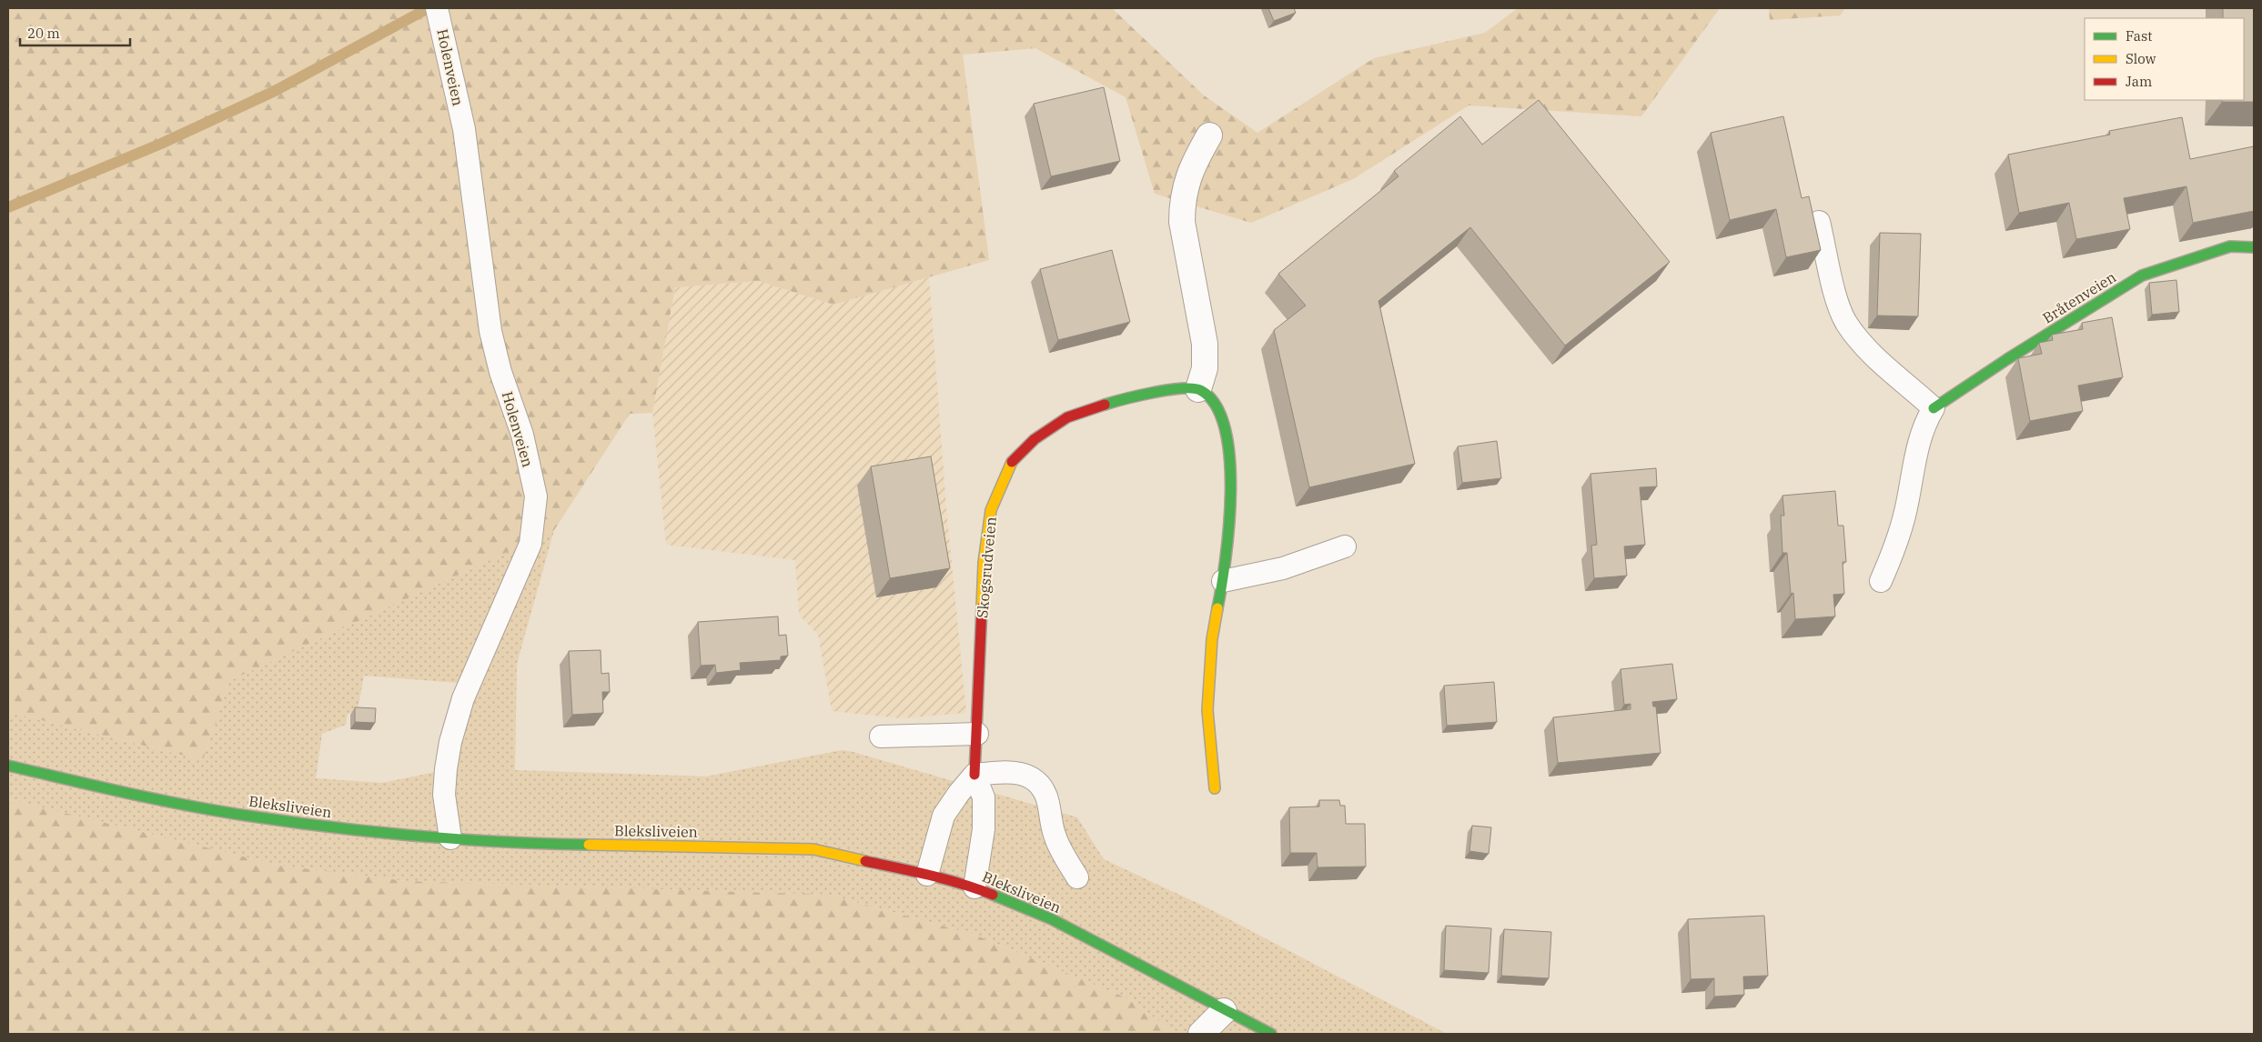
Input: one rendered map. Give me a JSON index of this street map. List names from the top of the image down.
{
  "streets": {
    "main road": ["Bråtenveien", "Skogsrudveien", "Bleksliveien"],
    "lane": ["Holenveien"]
  },
  "crossings": [
    ["Holenveien", "Bleksliveien"],
    ["Skogsrudveien", "Bleksliveien"]
  ],
  "legend": ["Fast", "Slow", "Jam"],
  "scale_bar": "20 m"
}
